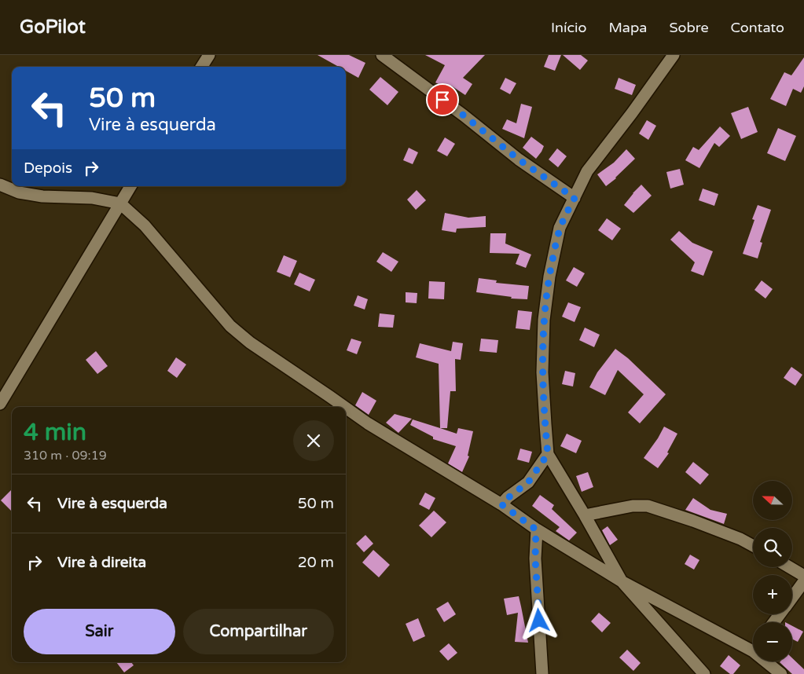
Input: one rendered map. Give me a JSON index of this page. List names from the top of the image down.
{
  "north": "left",
  "page": {
    "header": "GoPilot",
    "nav": [
      "Início",
      "Mapa",
      "Sobre",
      "Contato"
    ],
    "turn": ["50 m", "Vire à esquerda"],
    "then": "Depois",
    "heading": ["4 min", "310 m · 09:19"],
    "list": [
      {
        "name": "Vire à esquerda",
        "value": "50 m"
      },
      {
        "name": "Vire à direita",
        "value": "20 m"
      }
    ],
    "map_buttons": ["+", "−"],
    "buttons": ["Sair", "Compartilhar"]
  }
}
